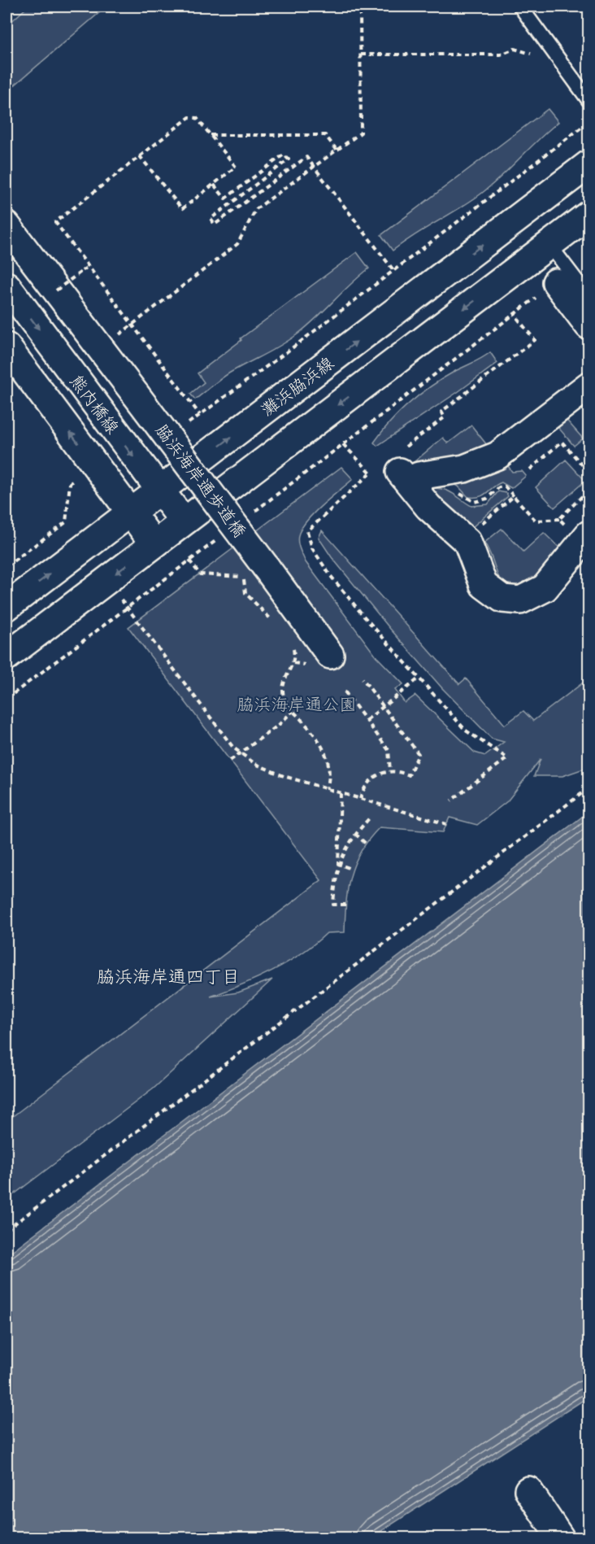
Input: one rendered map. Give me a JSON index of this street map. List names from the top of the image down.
{
  "streets": {
    "street": ["灘浜脇浜線", "熊内橋線", "脇浜海岸通歩道橋"]
  },
  "crossings": [
    ["灘浜脇浜線", "熊内橋線"]
  ],
  "districts": ["脇浜海岸通四丁目"],
  "parks": ["脇浜海岸通公園"]
}
